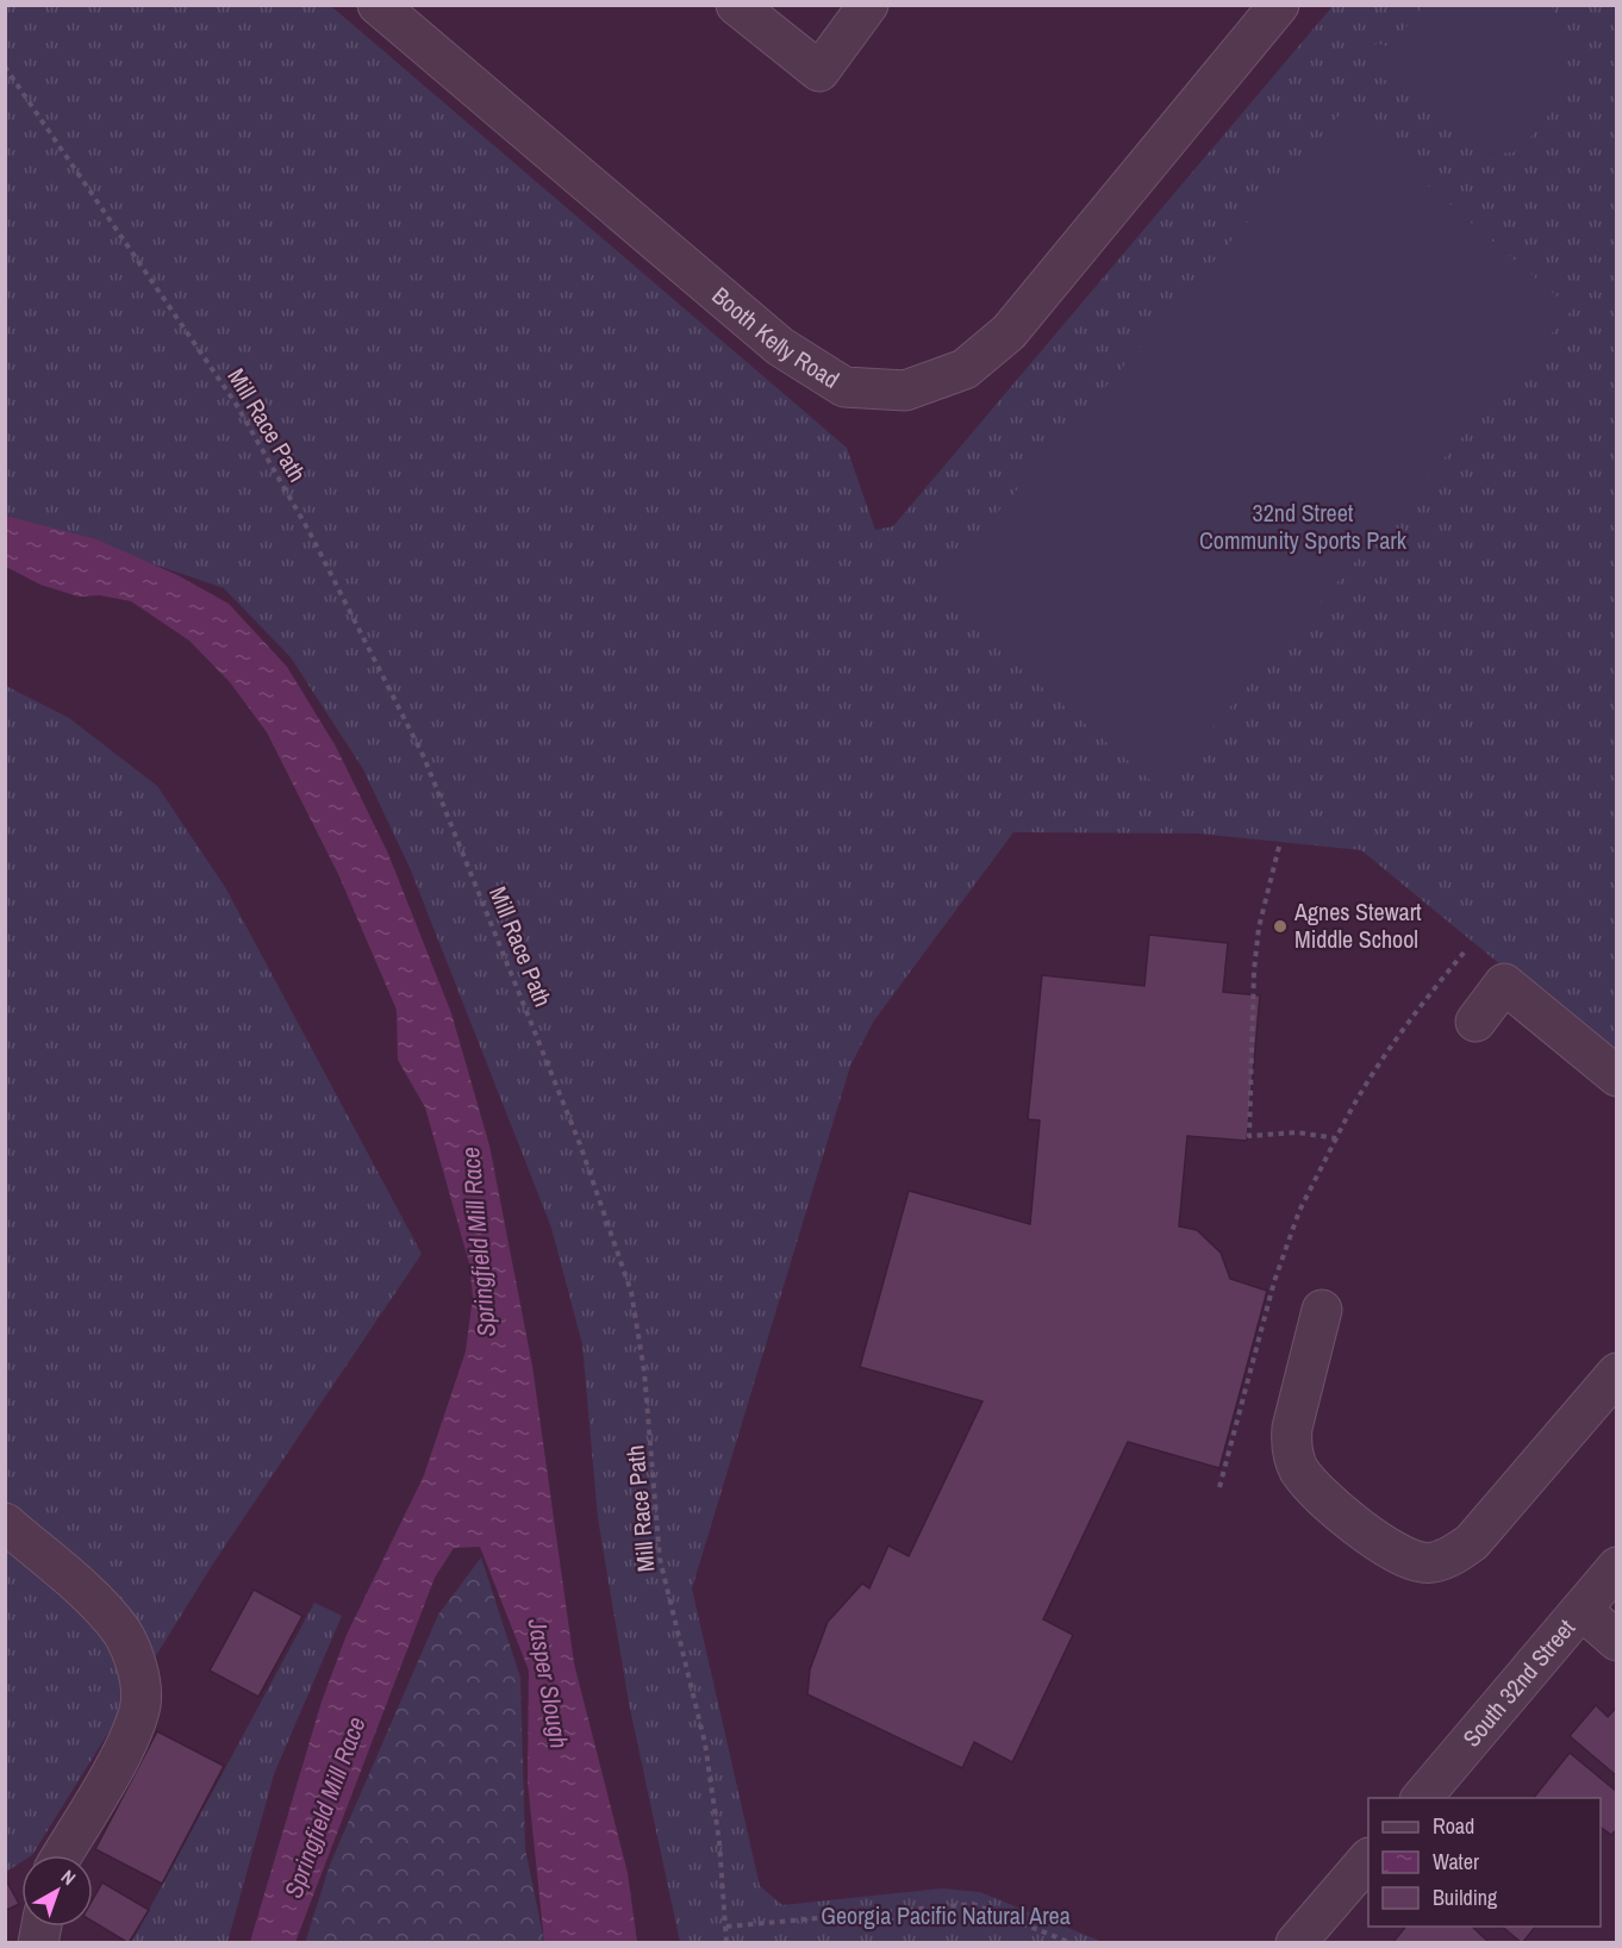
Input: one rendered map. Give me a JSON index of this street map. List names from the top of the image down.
{
  "streets": {
    "street": ["Booth Kelly Road", "South 32nd Street"],
    "path": ["Mill Race Path"]
  },
  "water": ["Springfield Mill Race", "Jasper Slough"],
  "parks": ["32nd Street Community Sports Park", "Georgia Pacific Natural Area"],
  "places": ["Agnes Stewart Middle School"],
  "legend": ["Road", "Water", "Building"],
  "north": "top right"
}
